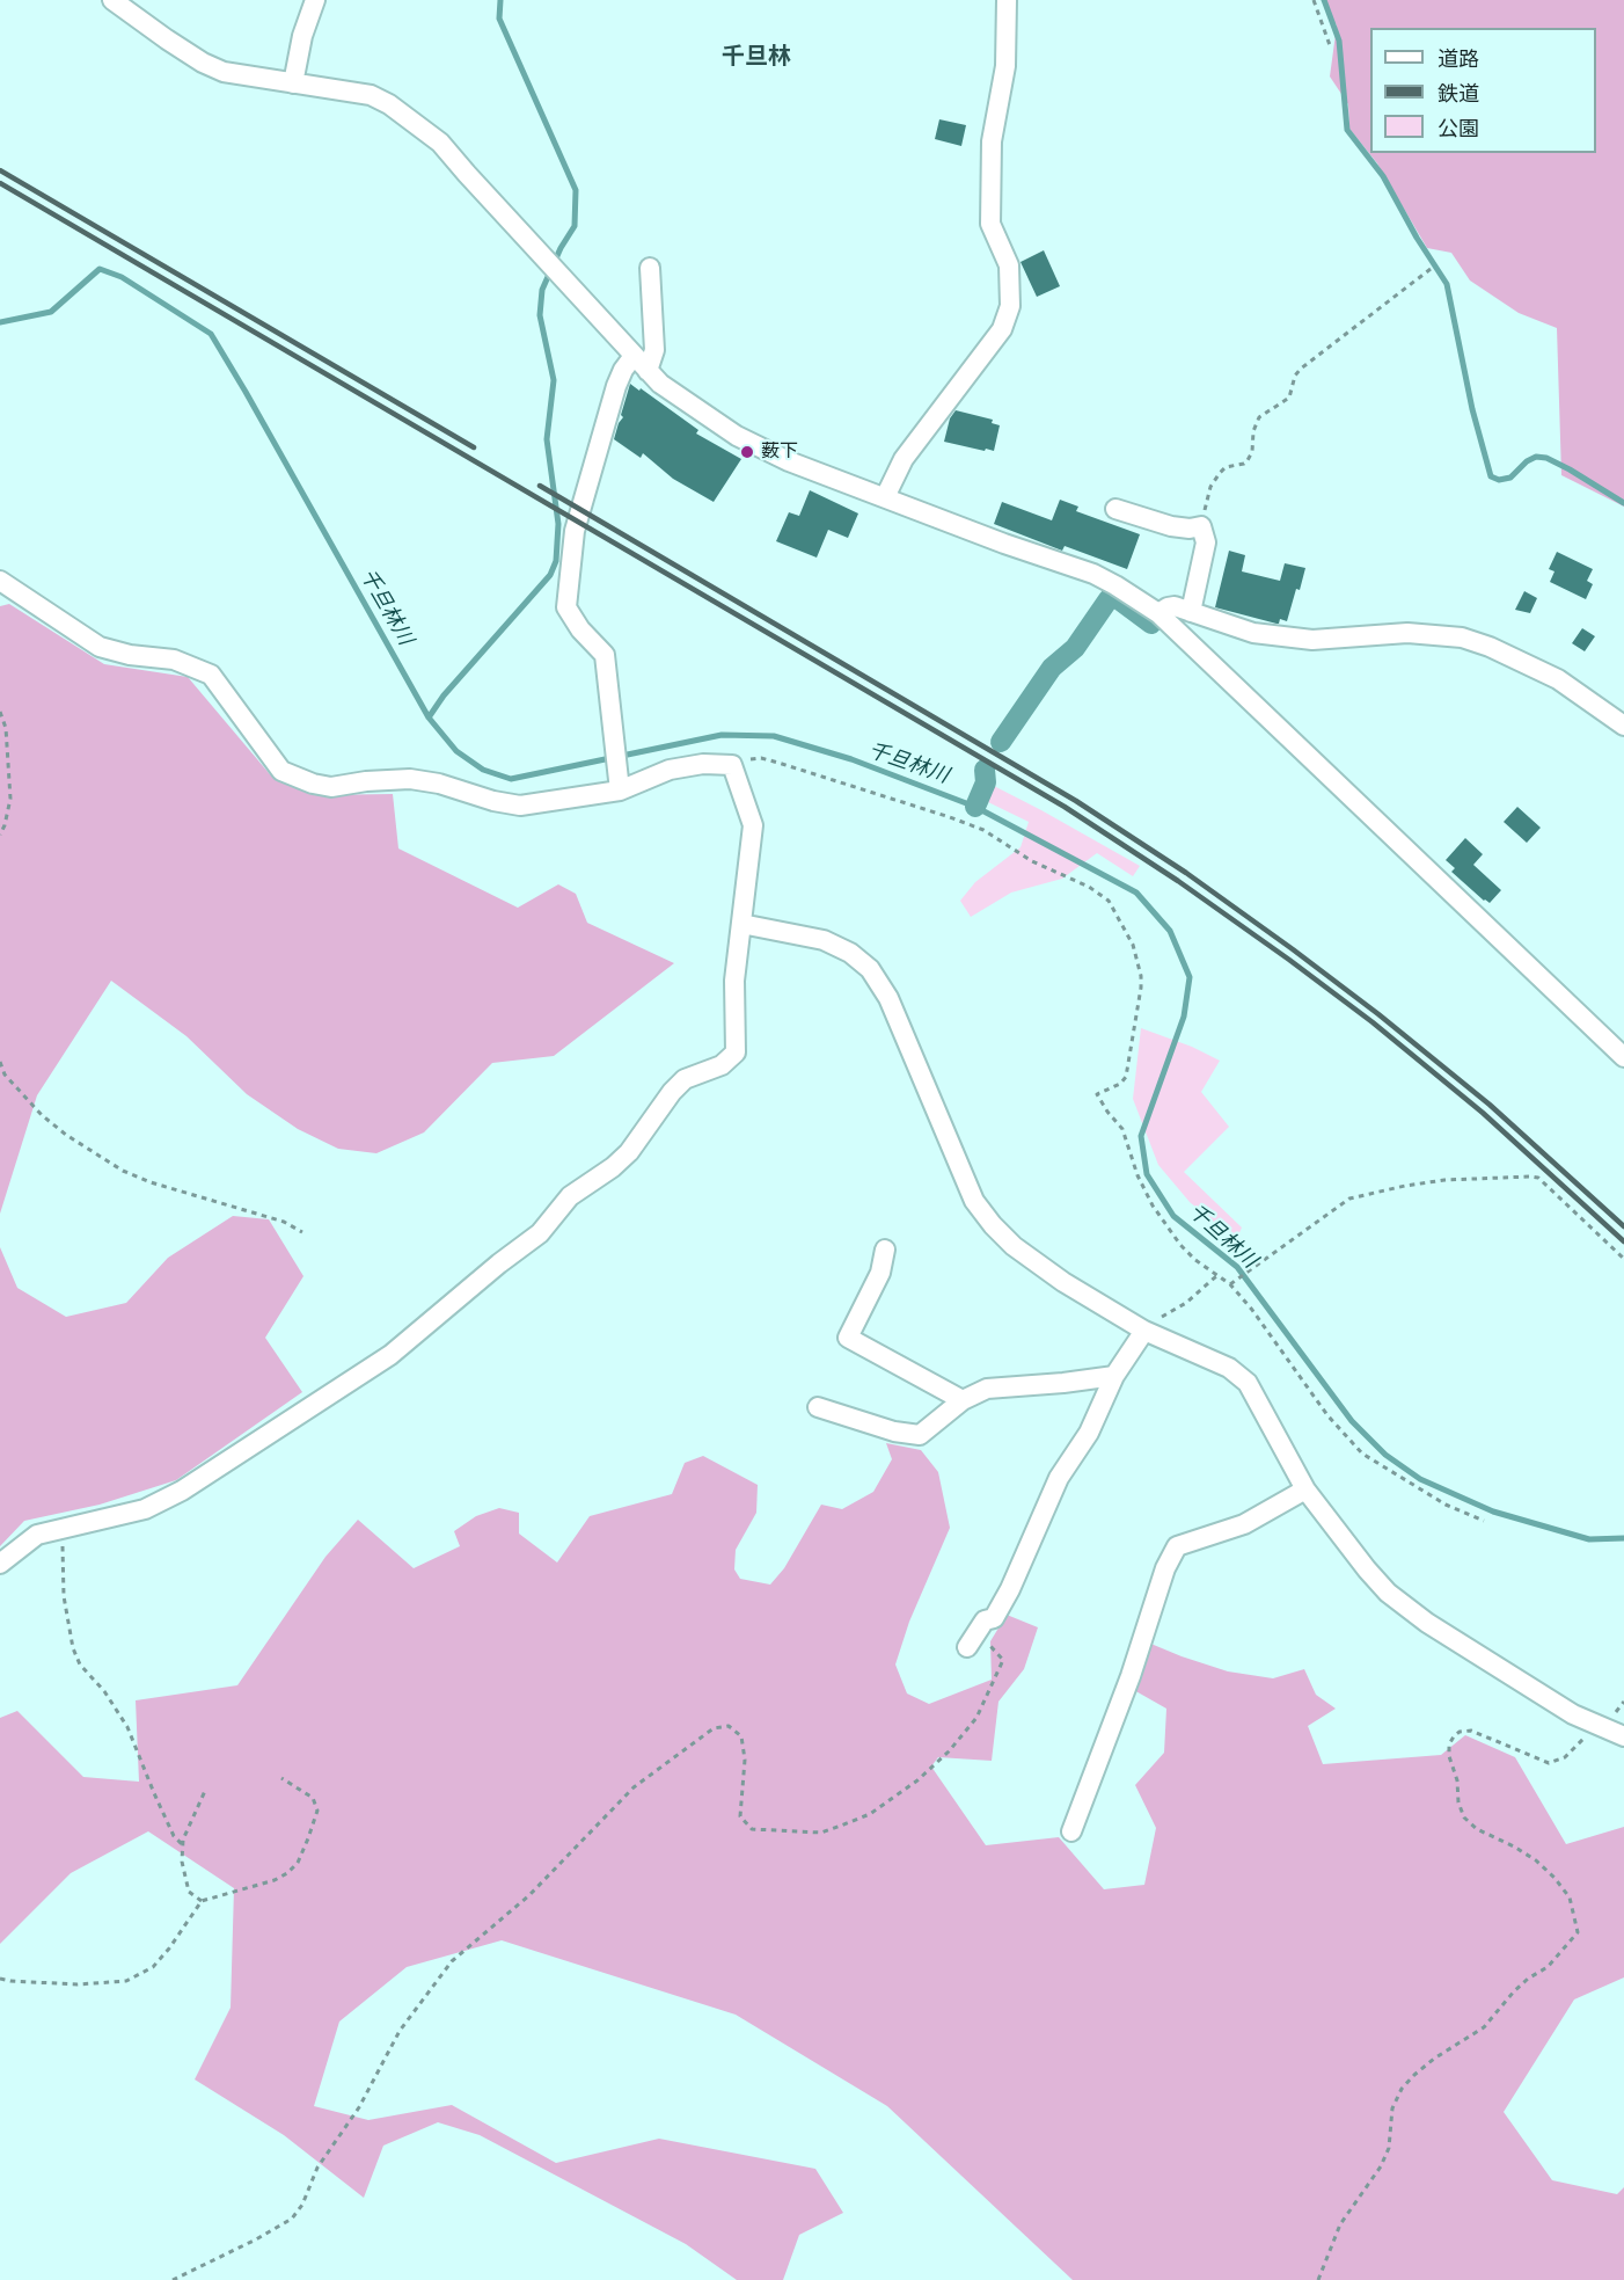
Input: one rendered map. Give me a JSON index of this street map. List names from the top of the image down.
{
  "districts": ["千旦林"],
  "water": ["千旦林川"],
  "places": ["薮下"],
  "legend": ["道路", "鉄道", "公園"]
}
